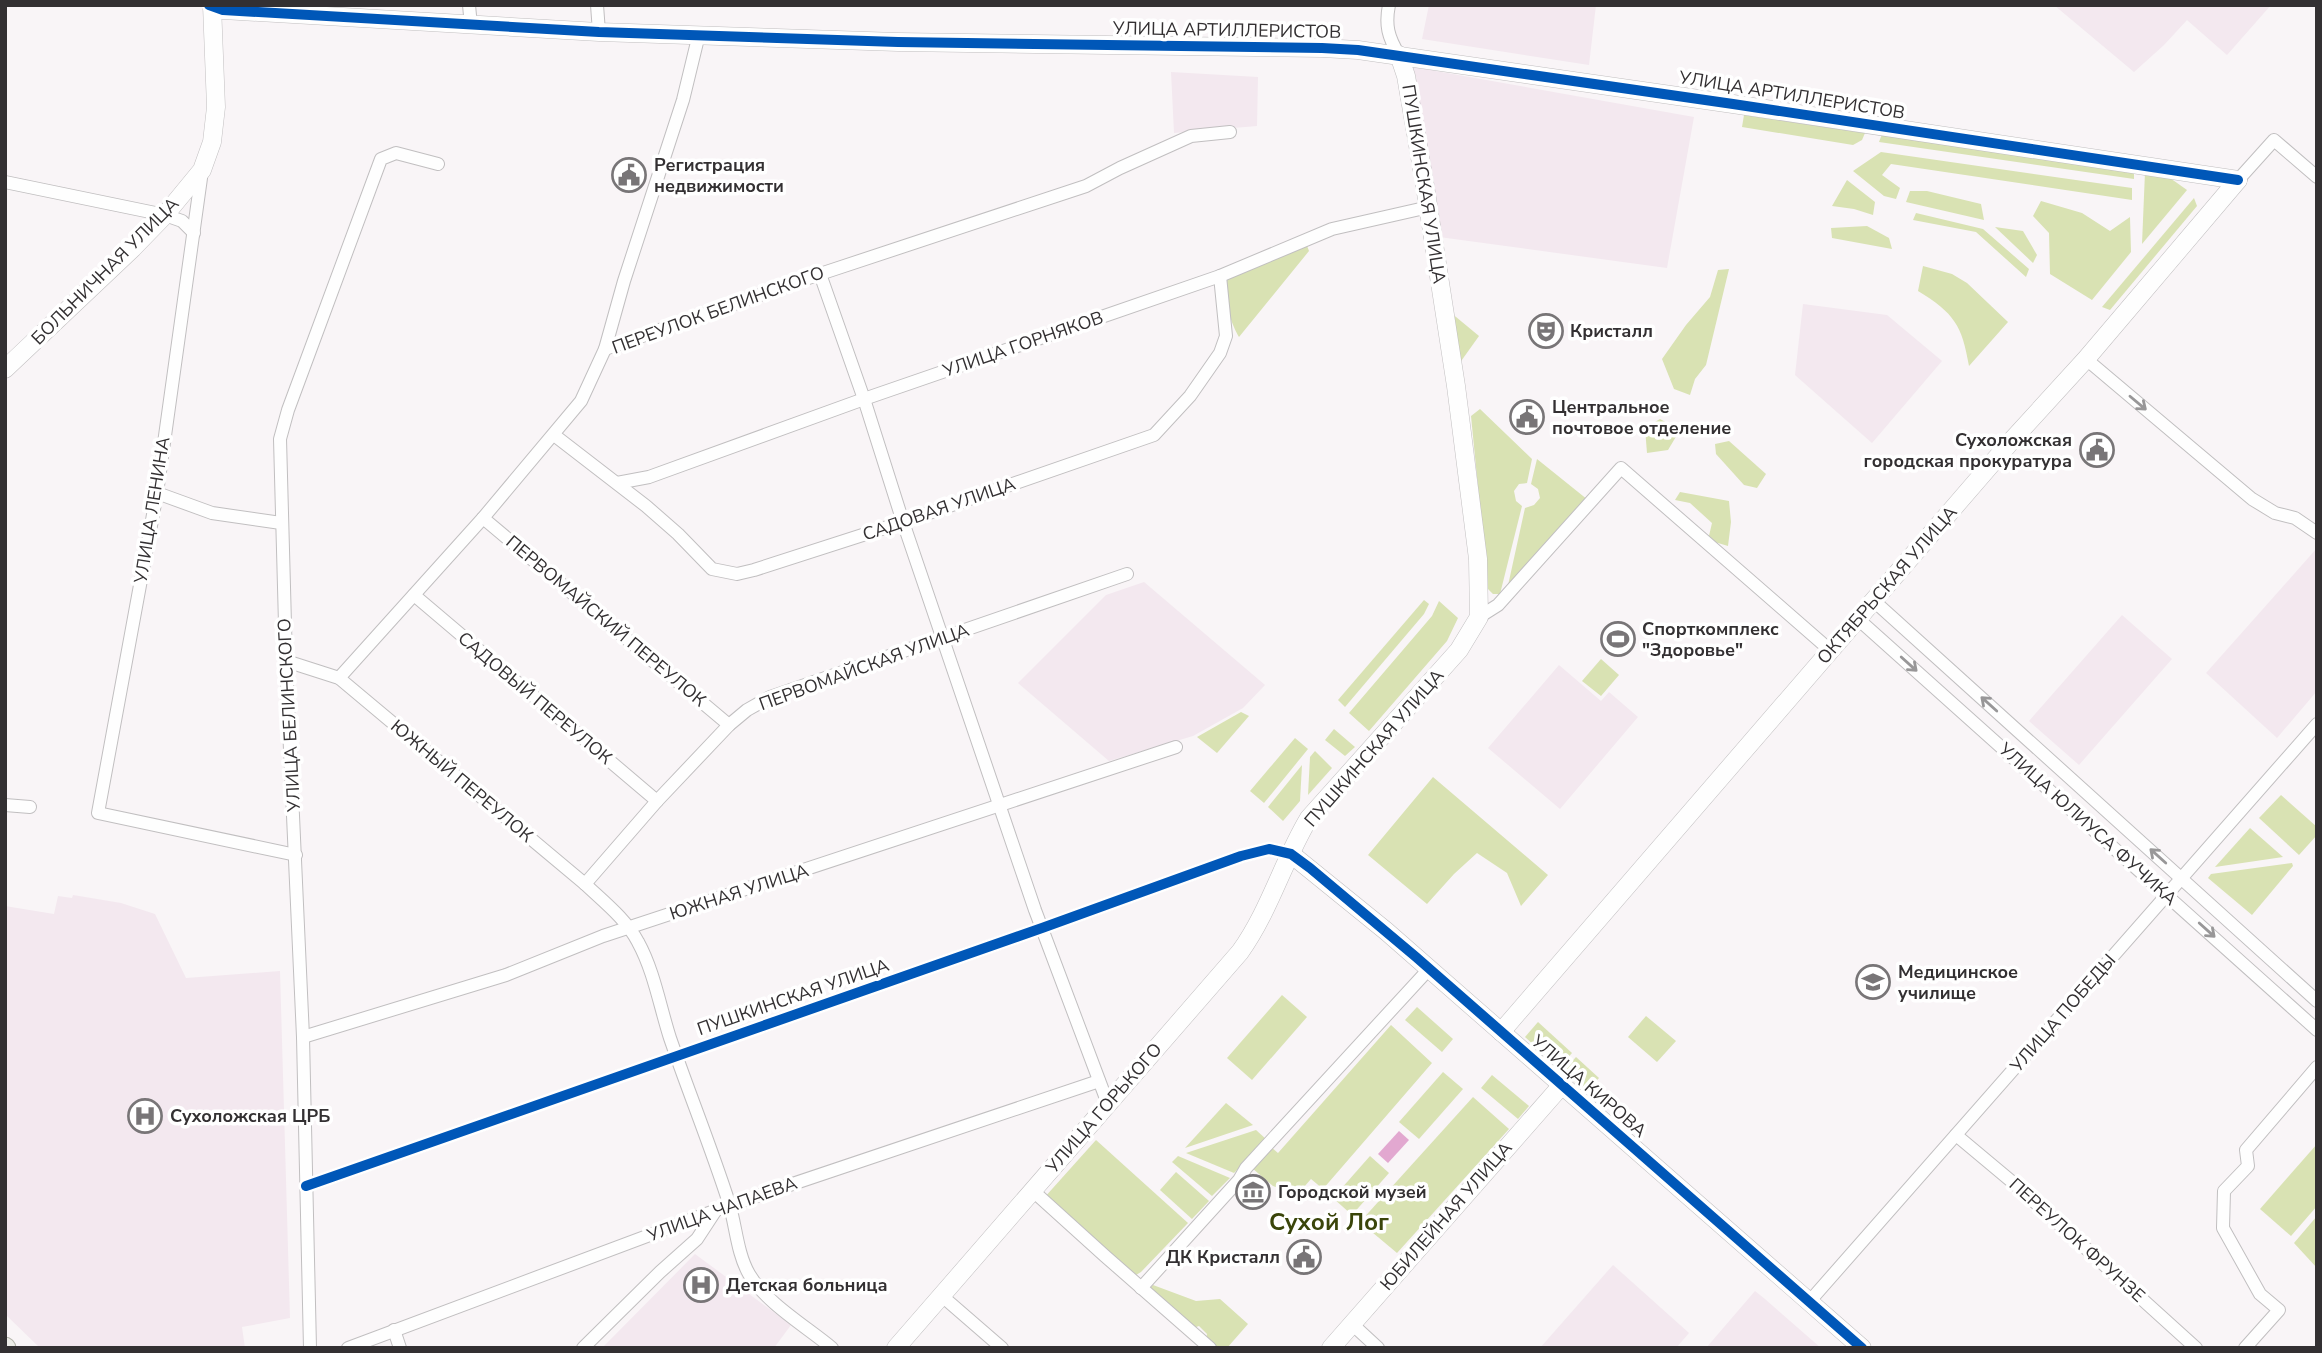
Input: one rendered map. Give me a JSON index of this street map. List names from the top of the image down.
{
  "streets": {
    "street": [
      "УЛИЦА АРТИЛЛЕРИСТОВ",
      "ПУШКИНСКАЯ УЛИЦА",
      "БОЛЬНИЧНАЯ УЛИЦА",
      "ПЕРЕУЛОК БЕЛИНСКОГО",
      "УЛИЦА ГОРНЯКОВ",
      "САДОВАЯ УЛИЦА",
      "УЛИЦА ЛЕНИНА",
      "ОКТЯБРЬСКАЯ УЛИЦА",
      "ПЕРВОМАЙСКИЙ ПЕРЕУЛОК",
      "ПЕРВОМАЙСКАЯ УЛИЦА",
      "САДОВЫЙ ПЕРЕУЛОК",
      "УЛИЦА БЕЛИНСКОГО",
      "ЮЖНЫЙ ПЕРЕУЛОК",
      "УЛИЦА ЮЛИУСА ФУЧИКА",
      "ЮЖНАЯ УЛИЦА",
      "УЛИЦА ПОБЕДЫ",
      "УЛИЦА КИРОВА",
      "УЛИЦА ГОРЬКОГО",
      "УЛИЦА ЧАПАЕВА",
      "ЮБИЛЕЙНАЯ УЛИЦА",
      "ПЕРЕУЛОК ФРУНЗЕ"
    ]
  },
  "crossings": [
    ["УЛИЦА АРТИЛЛЕРИСТОВ", "ПУШКИНСКАЯ УЛИЦА"],
    ["УЛИЦА АРТИЛЛЕРИСТОВ", "УЛИЦА ЛЕНИНА"],
    ["УЛИЦА АРТИЛЛЕРИСТОВ", "ОКТЯБРЬСКАЯ УЛИЦА"],
    ["ПУШКИНСКАЯ УЛИЦА", "УЛИЦА ГОРНЯКОВ"],
    ["ПУШКИНСКАЯ УЛИЦА", "ОКТЯБРЬСКАЯ УЛИЦА"],
    ["ПУШКИНСКАЯ УЛИЦА", "УЛИЦА БЕЛИНСКОГО"],
    ["ПУШКИНСКАЯ УЛИЦА", "ЮЖНЫЙ ПЕРЕУЛОК"],
    ["ПУШКИНСКАЯ УЛИЦА", "УЛИЦА КИРОВА"],
    ["ПУШКИНСКАЯ УЛИЦА", "УЛИЦА ГОРЬКОГО"],
    ["БОЛЬНИЧНАЯ УЛИЦА", "УЛИЦА ЛЕНИНА"],
    ["ПЕРЕУЛОК БЕЛИНСКОГО", "ПЕРВОМАЙСКИЙ ПЕРЕУЛОК"],
    ["ПЕРЕУЛОК БЕЛИНСКОГО", "САДОВЫЙ ПЕРЕУЛОК"],
    ["ПЕРЕУЛОК БЕЛИНСКОГО", "ЮЖНЫЙ ПЕРЕУЛОК"],
    ["УЛИЦА ГОРНЯКОВ", "САДОВАЯ УЛИЦА"],
    ["УЛИЦА ЛЕНИНА", "УЛИЦА БЕЛИНСКОГО"],
    ["ОКТЯБРЬСКАЯ УЛИЦА", "УЛИЦА ЮЛИУСА ФУЧИКА"],
    ["ОКТЯБРЬСКАЯ УЛИЦА", "УЛИЦА КИРОВА"],
    ["ПЕРВОМАЙСКИЙ ПЕРЕУЛОК", "ПЕРВОМАЙСКАЯ УЛИЦА"],
    ["ПЕРВОМАЙСКАЯ УЛИЦА", "САДОВЫЙ ПЕРЕУЛОК"],
    ["ПЕРВОМАЙСКАЯ УЛИЦА", "ЮЖНЫЙ ПЕРЕУЛОК"],
    ["УЛИЦА БЕЛИНСКОГО", "ЮЖНАЯ УЛИЦА"],
    ["ЮЖНЫЙ ПЕРЕУЛОК", "ЮЖНАЯ УЛИЦА"],
    ["ЮЖНЫЙ ПЕРЕУЛОК", "УЛИЦА ЧАПАЕВА"],
    ["УЛИЦА ЮЛИУСА ФУЧИКА", "УЛИЦА ПОБЕДЫ"],
    ["УЛИЦА ПОБЕДЫ", "УЛИЦА КИРОВА"],
    ["УЛИЦА ПОБЕДЫ", "ПЕРЕУЛОК ФРУНЗЕ"],
    ["УЛИЦА КИРОВА", "УЛИЦА ГОРЬКОГО"],
    ["УЛИЦА КИРОВА", "ЮБИЛЕЙНАЯ УЛИЦА"]
  ],
  "districts": ["Сухой Лог"],
  "places": {
    "public building": [
      "Регистрация недвижимости",
      "Центральное почтовое отделение",
      "Сухоложская городская прокуратура",
      "ДК Кристалл"
    ],
    "theatre": ["Кристалл"],
    "sports": ["Спорткомплекс \"Здоровье\""],
    "school or university": ["Медицинское училище"],
    "hospital": ["Сухоложская ЦРБ", "Детская больница"],
    "museum": ["Городской музей"]
  }
}
